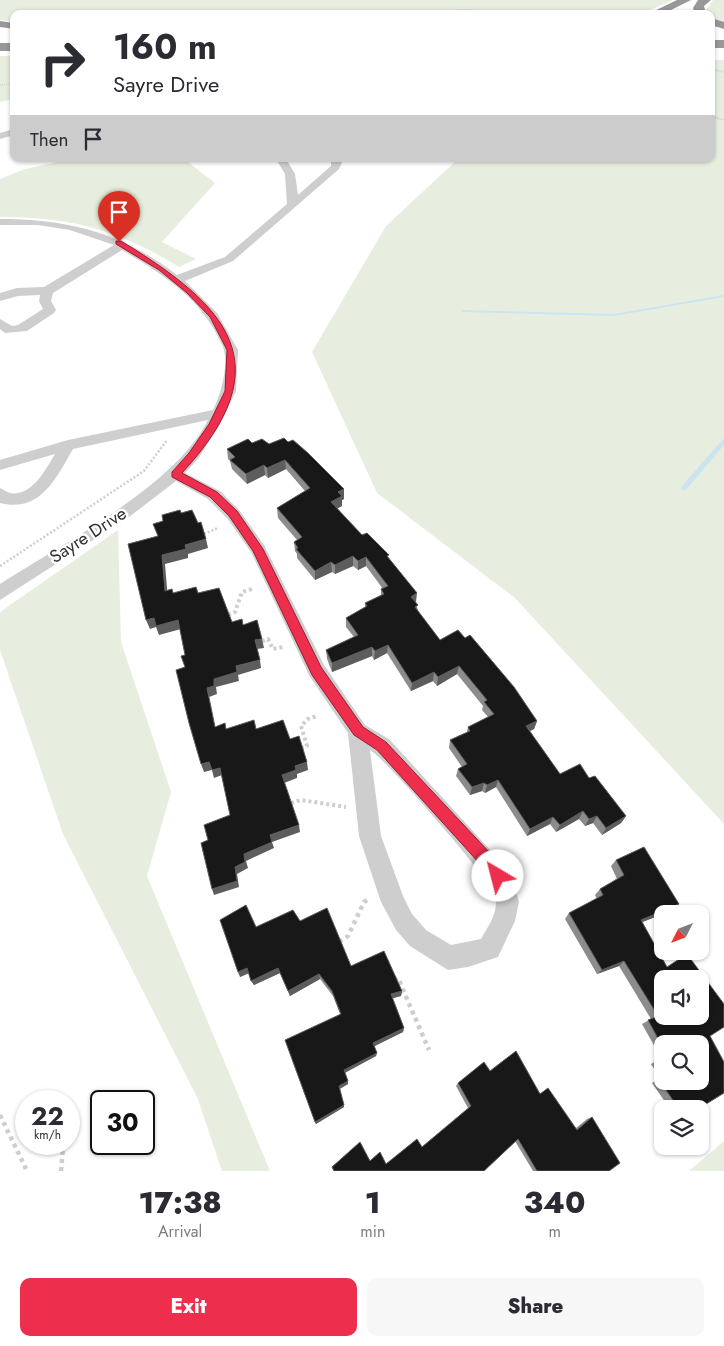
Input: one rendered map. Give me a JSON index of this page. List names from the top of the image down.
{
  "streets": {
    "street": ["Sayre Drive"]
  },
  "north": "bottom left",
  "page": {
    "turn": ["160 m", "Sayre Drive"],
    "then": "Then",
    "speed": "22 km/h",
    "limit": "30",
    "eta": [
      "17:38",
      "Arrival",
      "1",
      "min",
      "340",
      "m"
    ],
    "buttons": ["Exit", "Share"]
  }
}
